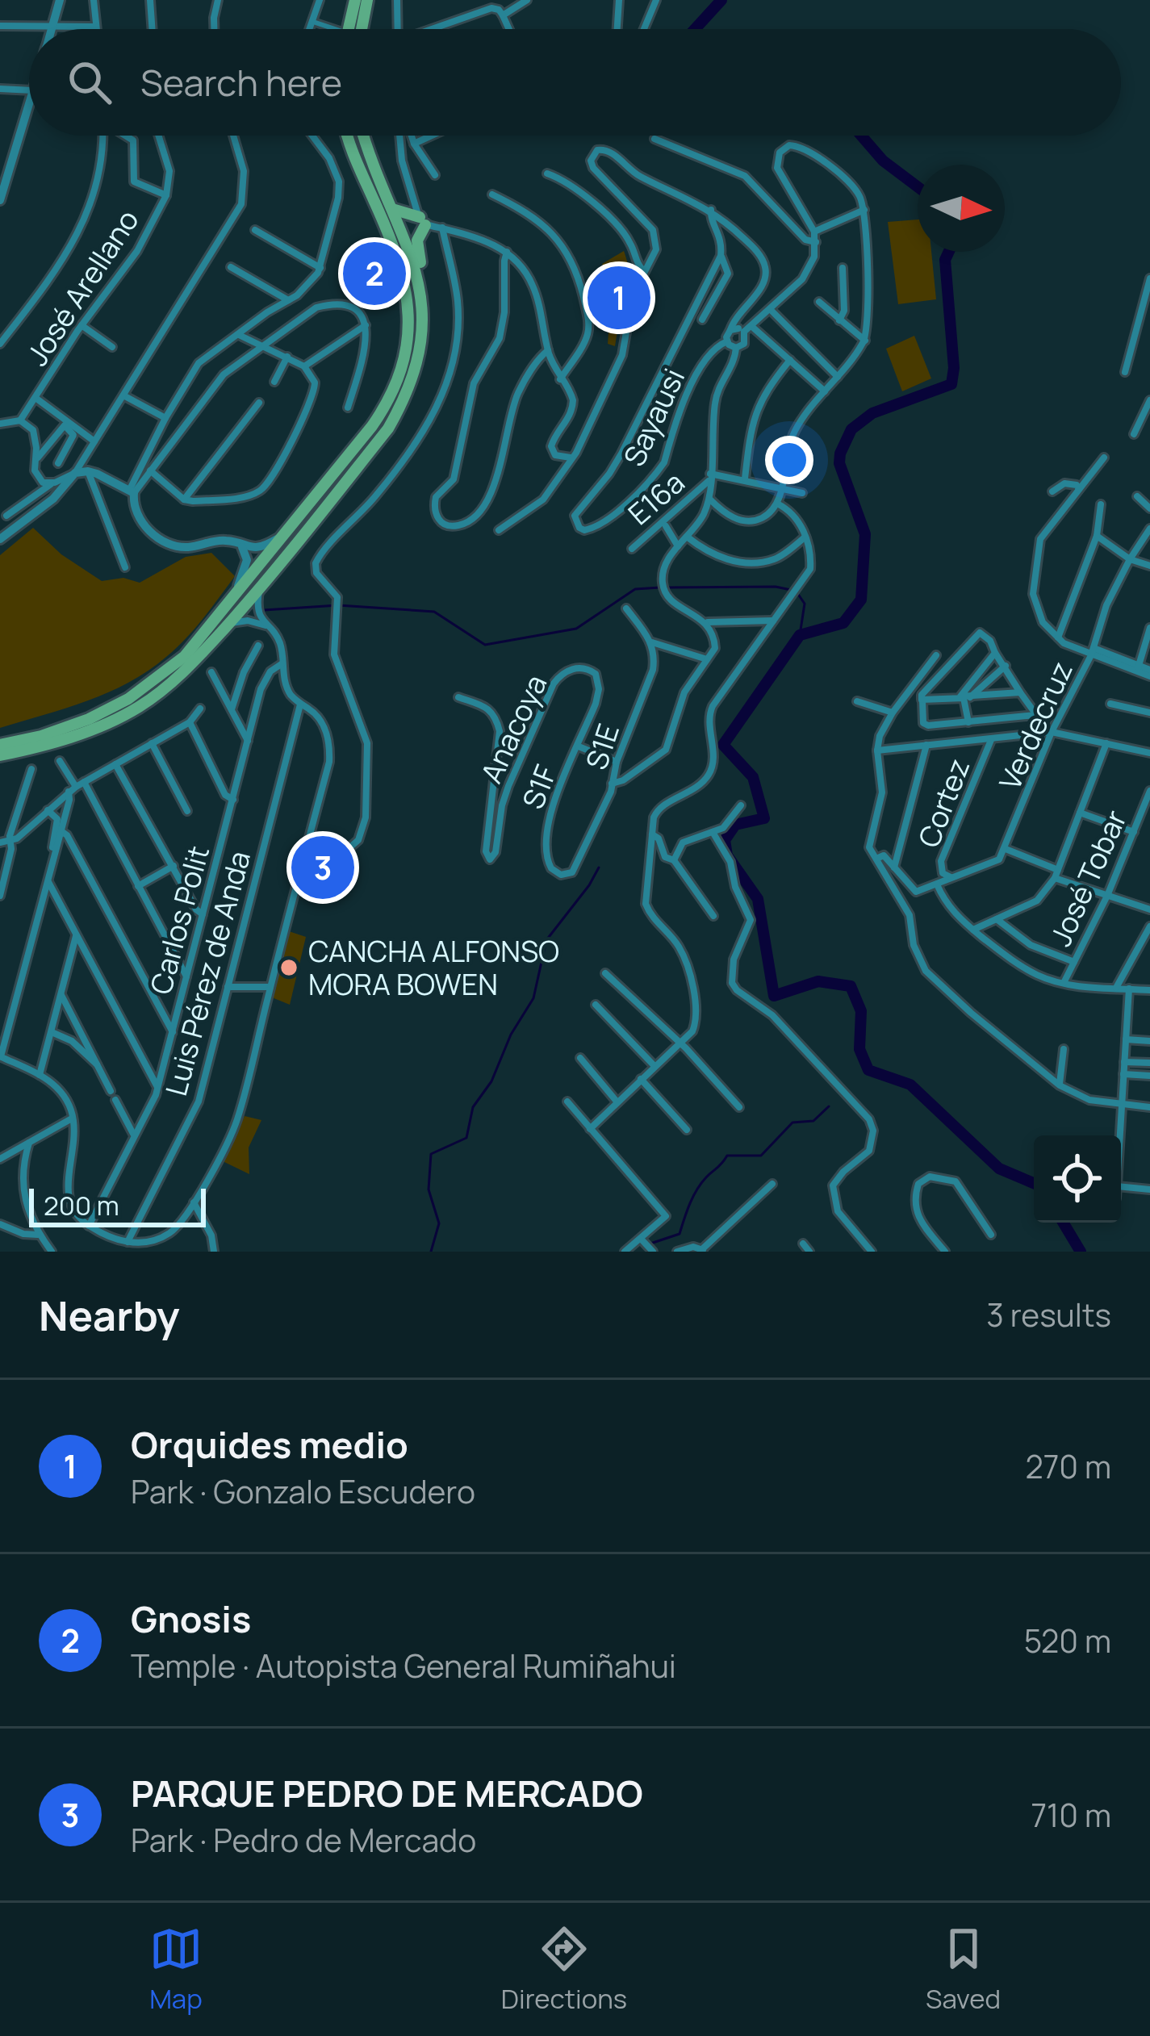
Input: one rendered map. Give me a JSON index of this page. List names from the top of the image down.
{
  "streets": {
    "street": [
      "José Arellano",
      "Sayausi",
      "E16a",
      "Verdecruz",
      "Anacoya",
      "S1E",
      "S1F",
      "Cortez",
      "José Tobar",
      "Carlos Polit",
      "Luis Pérez de Anda"
    ]
  },
  "crossings": [
    ["Anacoya", "S1F"],
    ["S1E", "S1F"]
  ],
  "places": ["CANCHA ALFONSO MORA BOWEN"],
  "scale_bar": "200 m",
  "north": "right",
  "page": {
    "search": "Search here",
    "pins": ["2", "1", "3"],
    "scale": "200 m",
    "heading": ["Nearby", "3 results"],
    "list": [
      {
        "mark": "1",
        "name": "Orquides medio",
        "note": "Park · Gonzalo Escudero",
        "value": "270 m"
      },
      {
        "mark": "2",
        "name": "Gnosis",
        "note": "Temple · Autopista General Rumiñahui",
        "value": "520 m"
      },
      {
        "mark": "3",
        "name": "PARQUE PEDRO DE MERCADO",
        "note": "Park · Pedro de Mercado",
        "value": "710 m"
      }
    ],
    "nav": ["Map", "Directions", "Saved"]
  }
}
